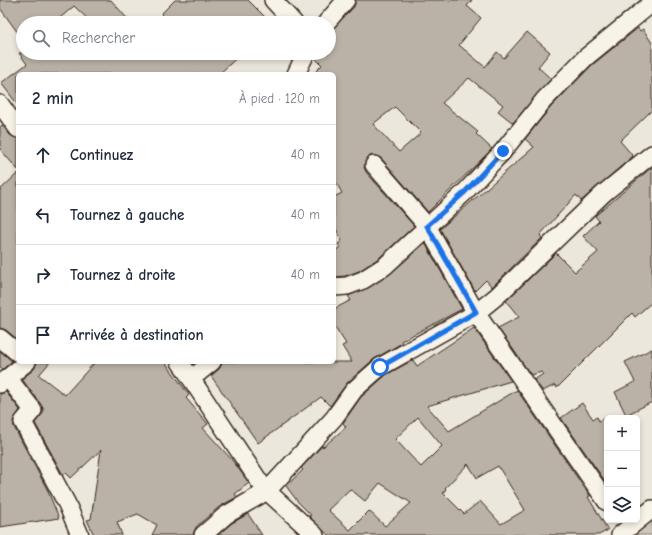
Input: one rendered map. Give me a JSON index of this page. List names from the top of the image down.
{
  "page": {
    "search": "Rechercher",
    "heading": ["2 min", "À pied · 120 m"],
    "list": [
      ["Continuez", "40 m"],
      ["Tournez à gauche", "40 m"],
      ["Tournez à droite", "40 m"],
      "Arrivée à destination"
    ],
    "map_buttons": ["+", "−"]
  }
}
